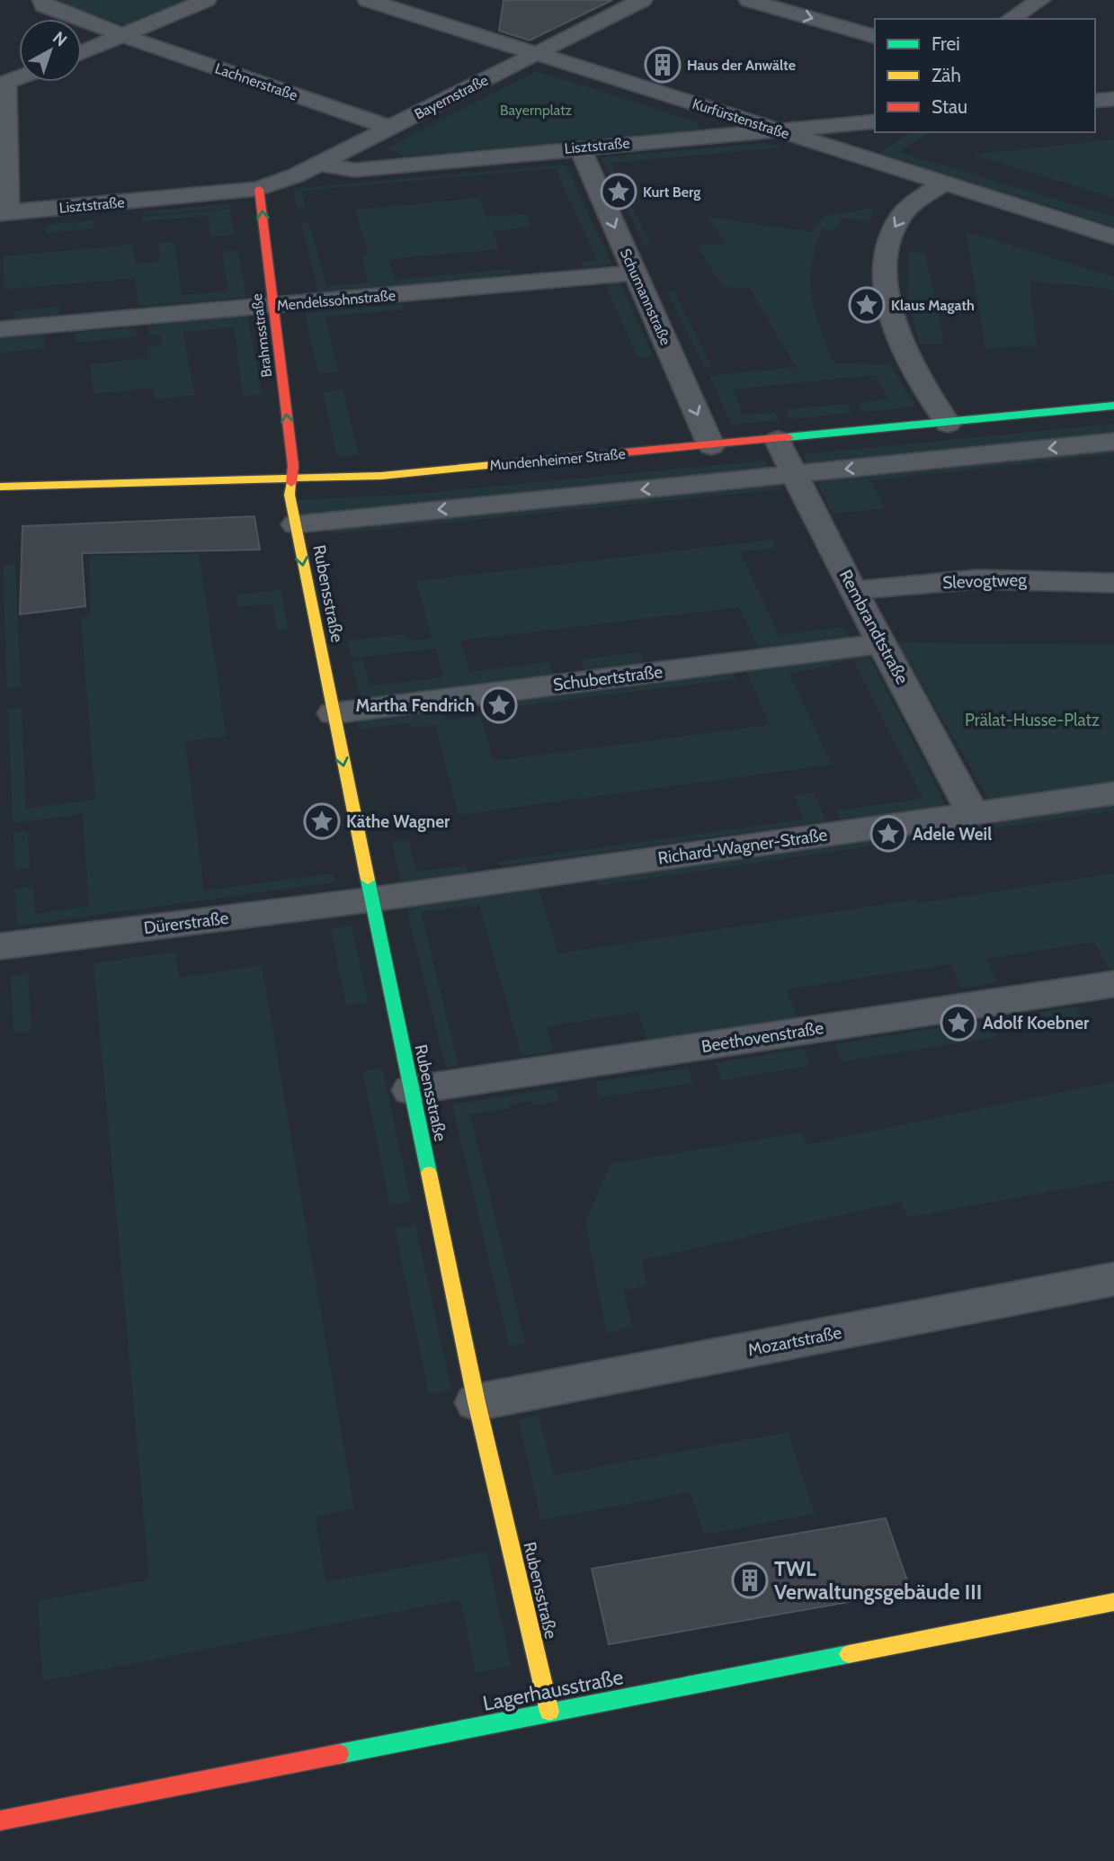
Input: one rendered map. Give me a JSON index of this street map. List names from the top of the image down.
{
  "streets": {
    "street": [
      "Lachnerstraße",
      "Bayernstraße",
      "Kurfürstenstraße",
      "Lisztstraße",
      "Schumannstraße",
      "Mendelssohnstraße",
      "Brahmsstraße",
      "Mundenheimer Straße",
      "Slevogtweg",
      "Rubensstraße",
      "Rembrandtstraße",
      "Schubertstraße",
      "Richard-Wagner-Straße",
      "Dürerstraße",
      "Beethovenstraße",
      "Mozartstraße",
      "Lagerhausstraße"
    ]
  },
  "crossings": [
    ["Lachnerstraße", "Bayernstraße"],
    ["Bayernstraße", "Kurfürstenstraße"],
    ["Bayernstraße", "Lisztstraße"],
    ["Bayernstraße", "Brahmsstraße"],
    ["Kurfürstenstraße", "Lisztstraße"],
    ["Lisztstraße", "Schumannstraße"],
    ["Lisztstraße", "Brahmsstraße"],
    ["Schumannstraße", "Mendelssohnstraße"],
    ["Schumannstraße", "Mundenheimer Straße"],
    ["Mendelssohnstraße", "Brahmsstraße"],
    ["Brahmsstraße", "Mundenheimer Straße"],
    ["Brahmsstraße", "Rubensstraße"],
    ["Mundenheimer Straße", "Rubensstraße"],
    ["Mundenheimer Straße", "Rembrandtstraße"],
    ["Slevogtweg", "Rembrandtstraße"],
    ["Rubensstraße", "Schubertstraße"],
    ["Rubensstraße", "Richard-Wagner-Straße"],
    ["Rubensstraße", "Dürerstraße"],
    ["Rubensstraße", "Beethovenstraße"],
    ["Rubensstraße", "Mozartstraße"],
    ["Rubensstraße", "Lagerhausstraße"],
    ["Rembrandtstraße", "Schubertstraße"],
    ["Rembrandtstraße", "Richard-Wagner-Straße"],
    ["Richard-Wagner-Straße", "Dürerstraße"]
  ],
  "one_way": ["Schumannstraße", "Brahmsstraße"],
  "parks": ["Bayernplatz", "Prälat-Husse-Platz"],
  "places": {
    "building": ["Haus der Anwälte", "TWL Verwaltungsgebäude III"],
    "place": [
      "Kurt Berg",
      "Klaus Magath",
      "Martha Fendrich",
      "Käthe Wagner",
      "Adele Weil",
      "Adolf Koebner"
    ]
  },
  "legend": ["Frei", "Zäh", "Stau"],
  "north": "top right"
}
